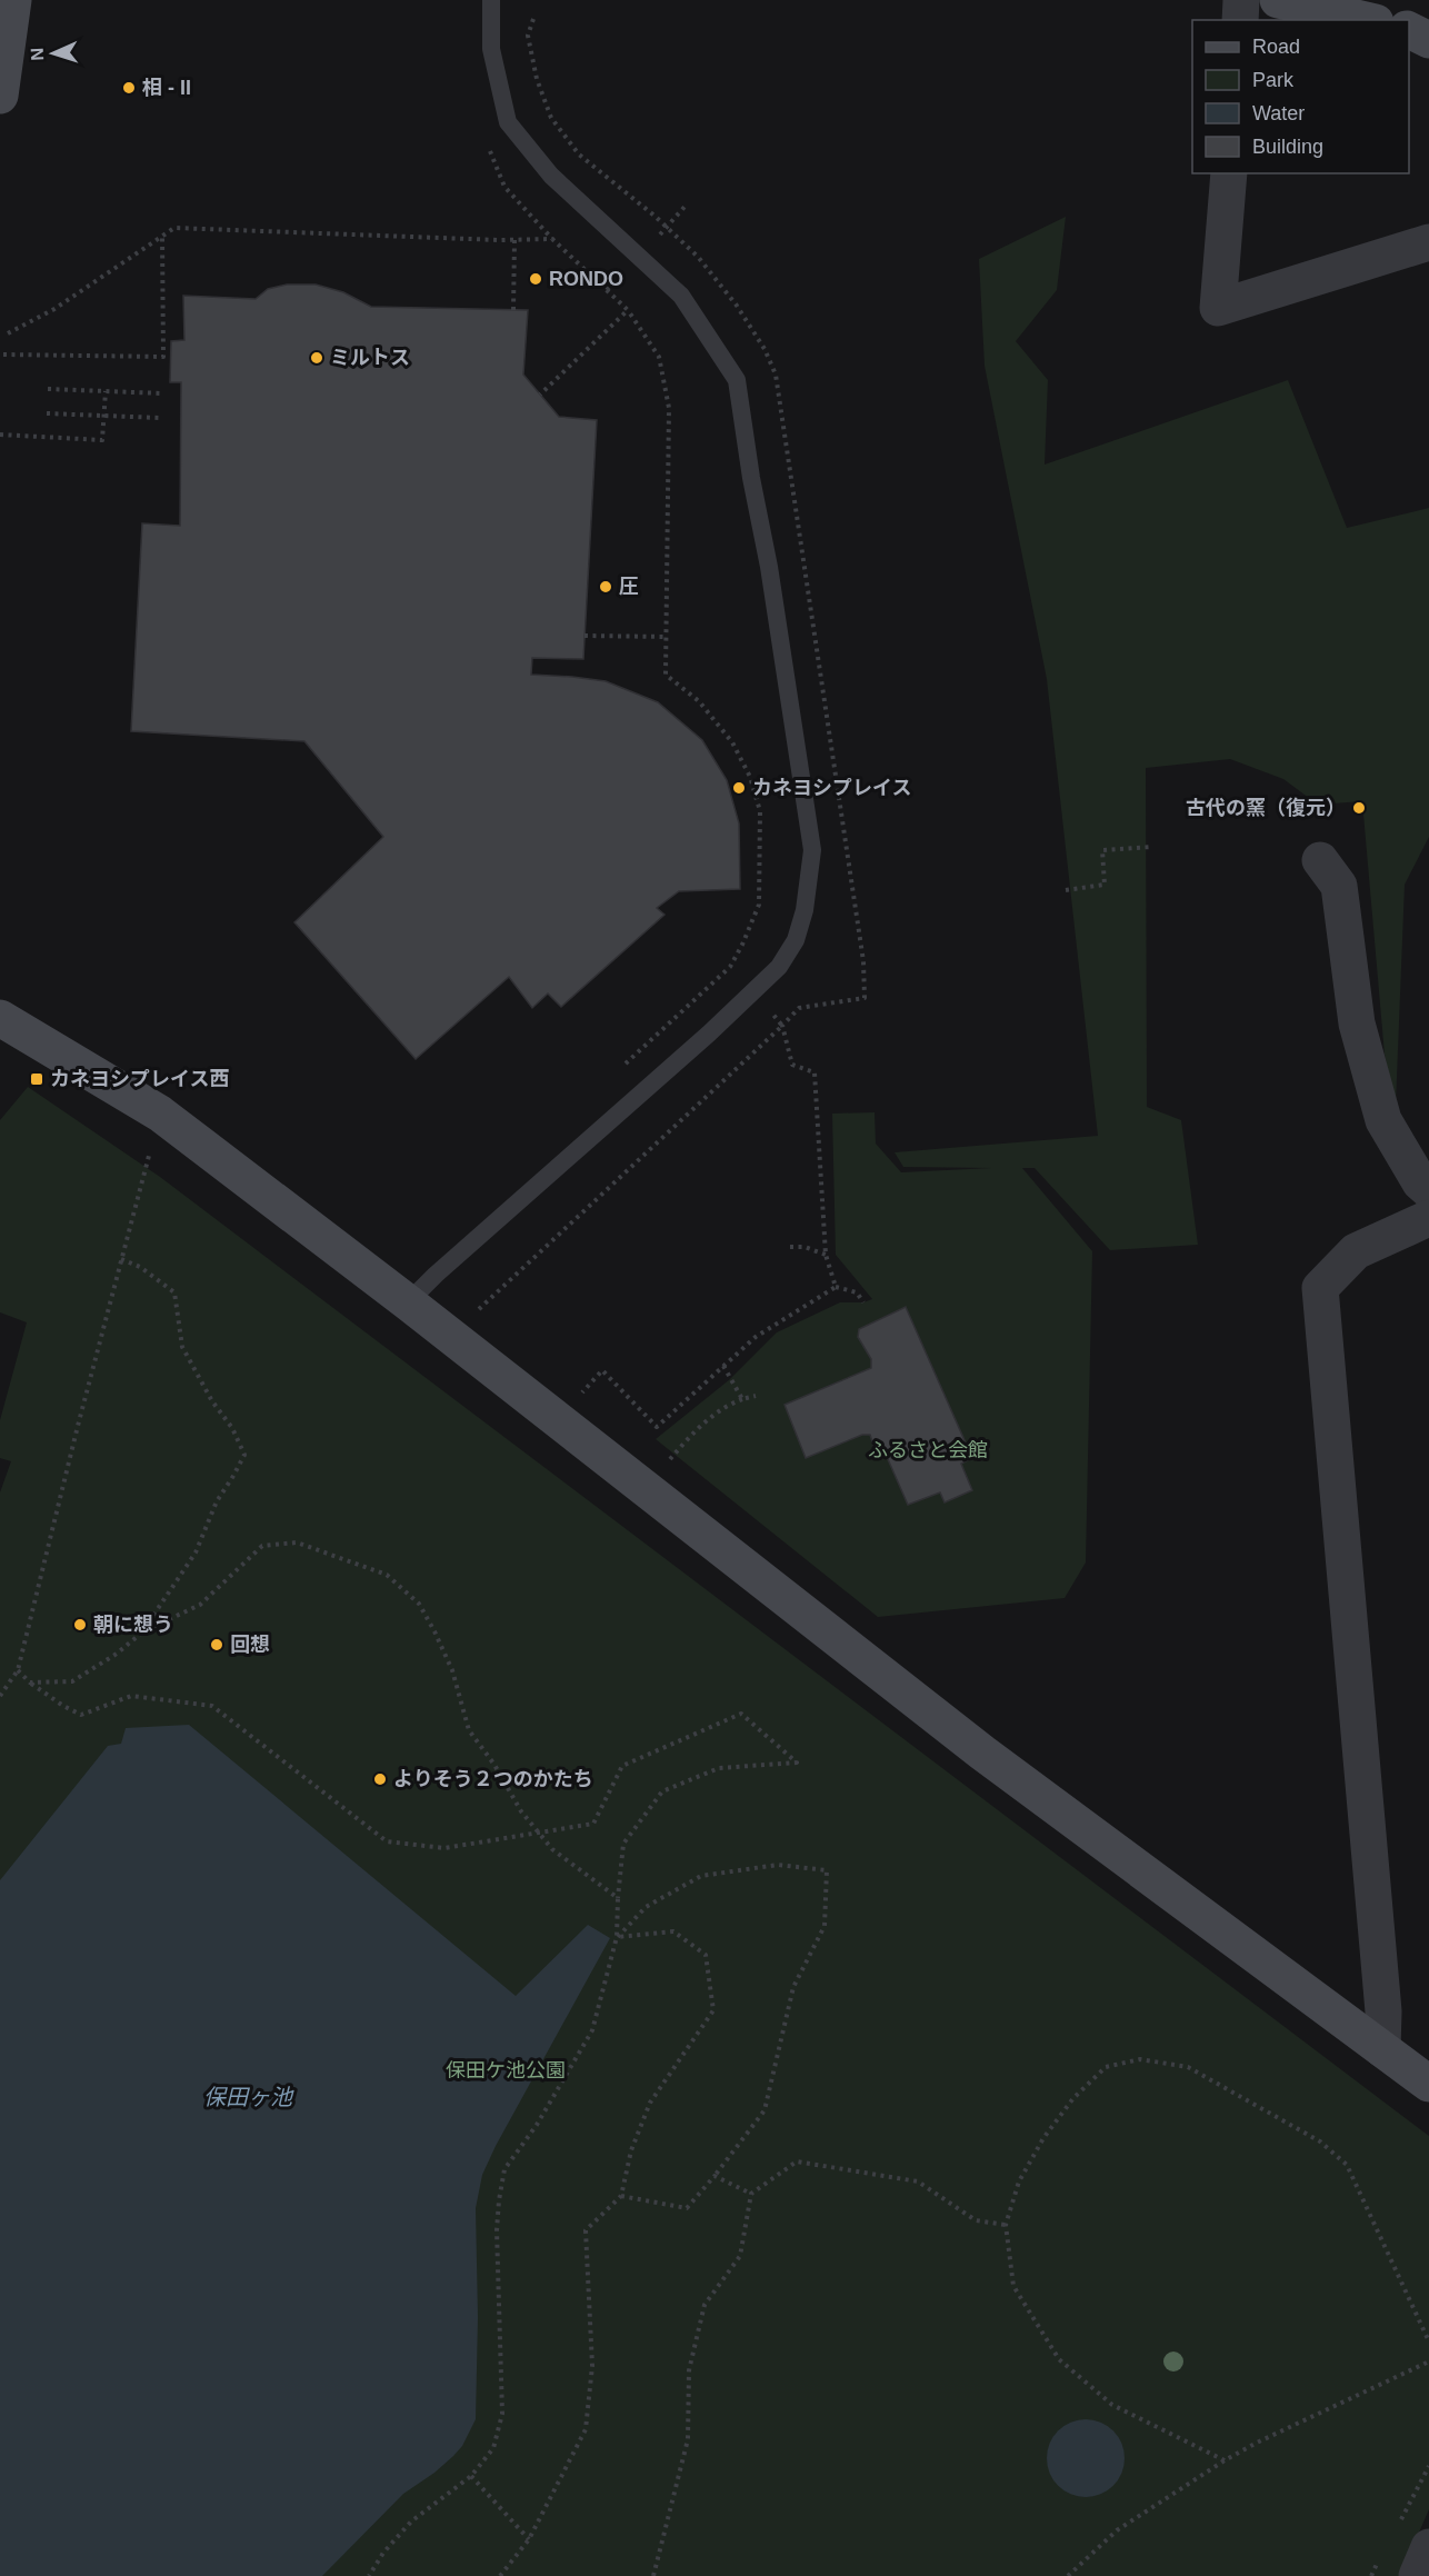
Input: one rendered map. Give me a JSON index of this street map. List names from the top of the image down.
{
  "water": ["保田ヶ池"],
  "parks": ["ふるさと会館", "保田ケ池公園"],
  "places": {
    "other": [
      "相 - II",
      "RONDO",
      "ミルトス",
      "圧",
      "カネヨシプレイス",
      "古代の窯（復元）",
      "朝に想う",
      "回想",
      "よりそう２つのかたち"
    ],
    "transit": ["カネヨシプレイス西"]
  },
  "legend": [
    "Road",
    "Park",
    "Water",
    "Building"
  ],
  "north": "left"
}
